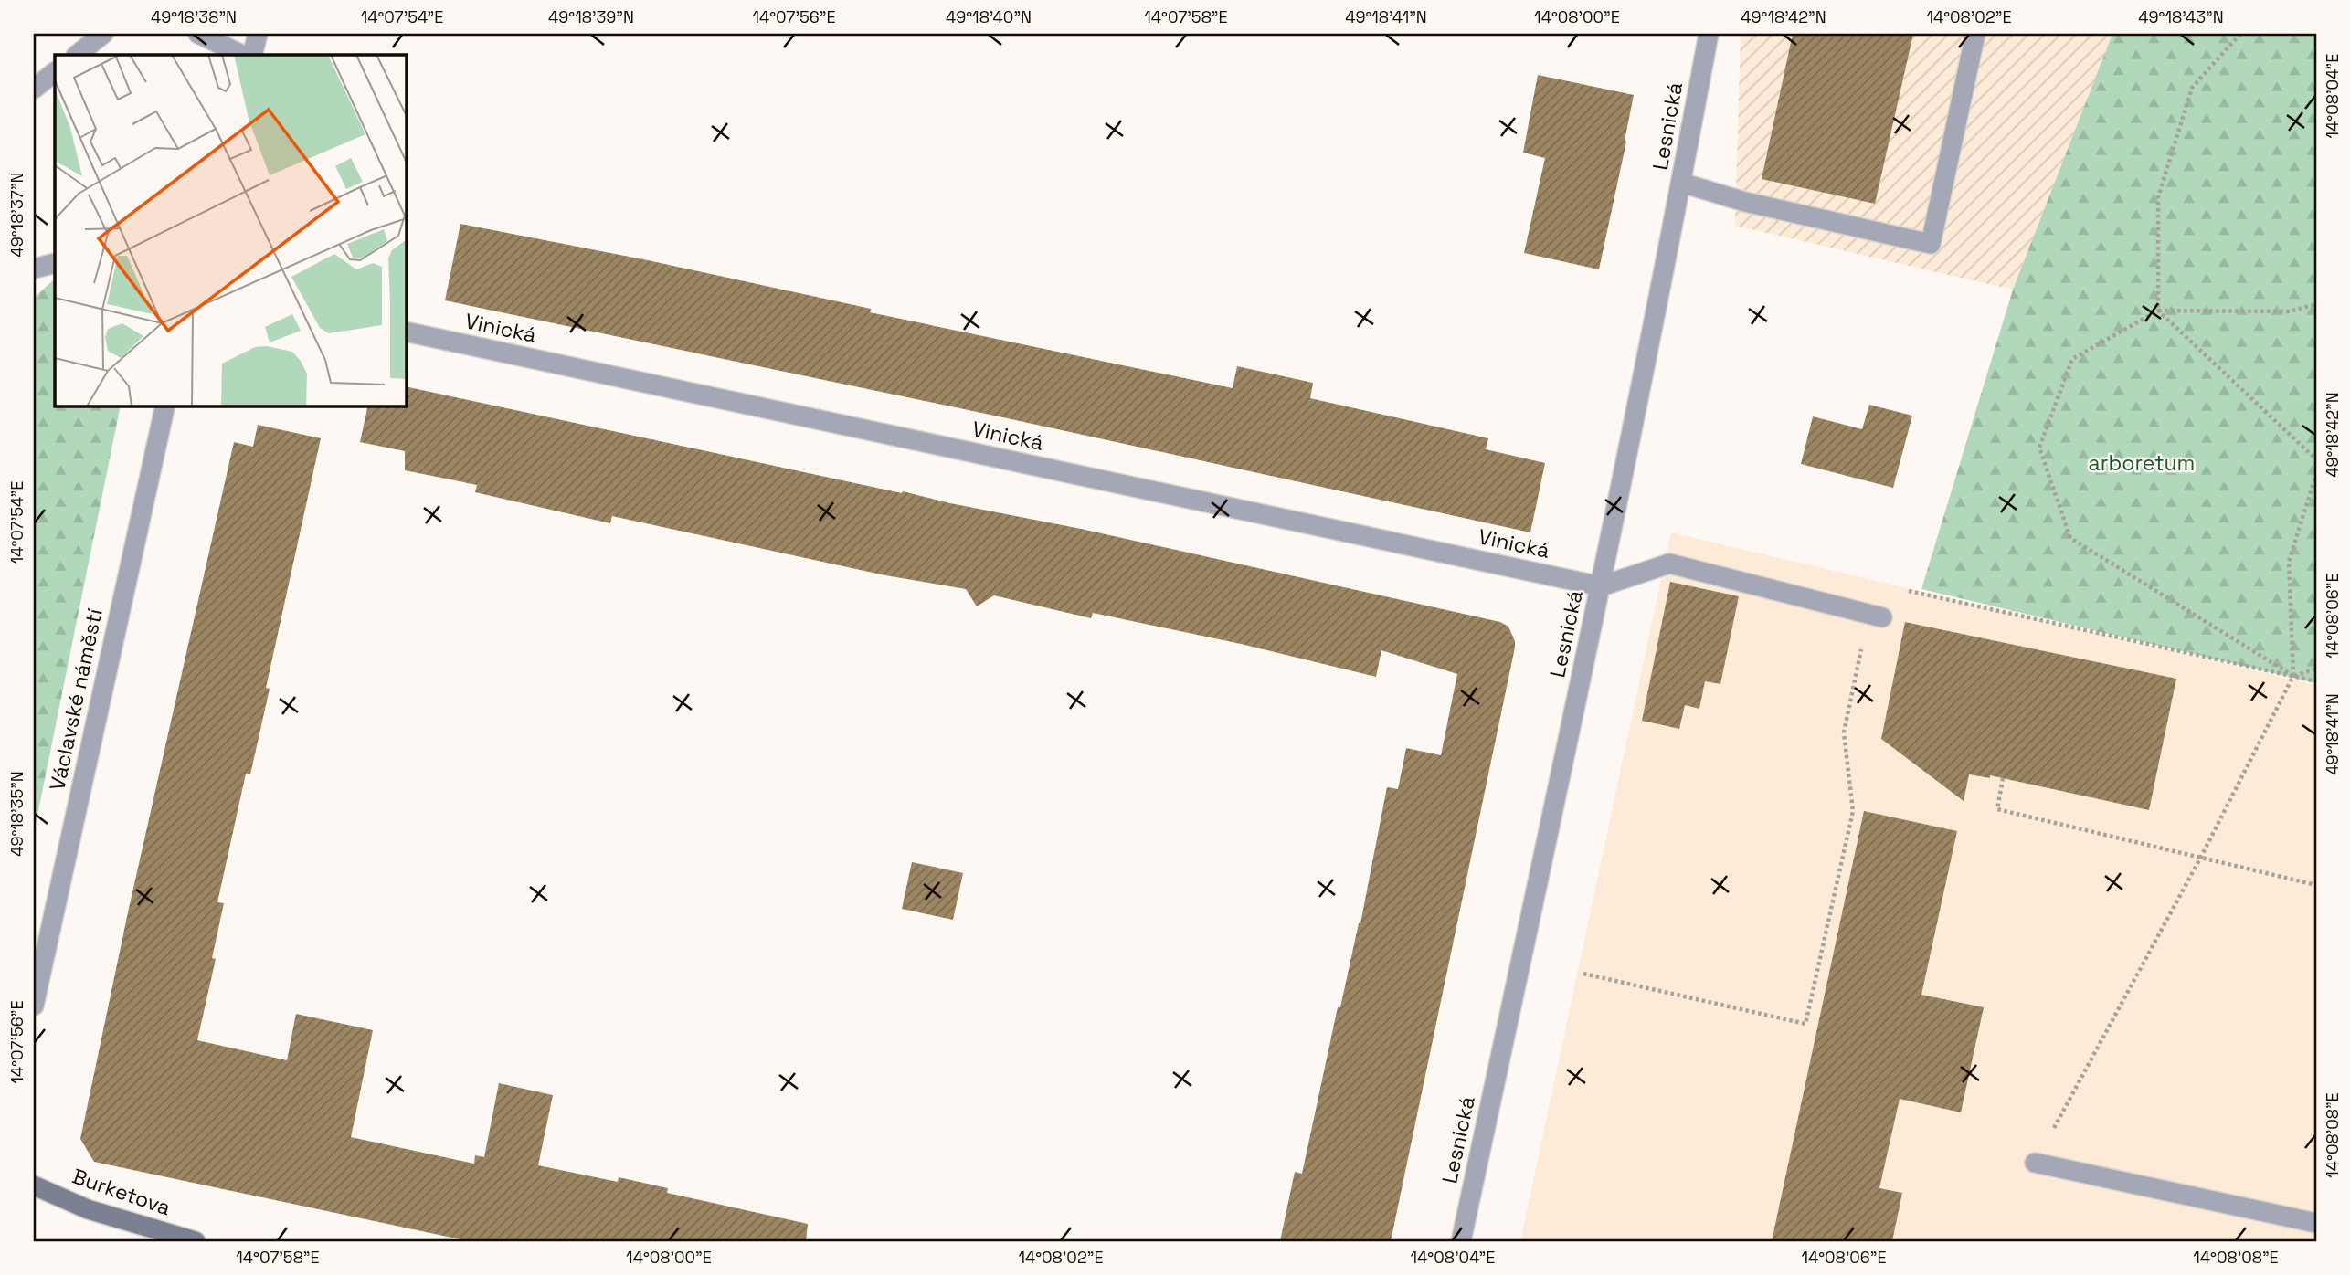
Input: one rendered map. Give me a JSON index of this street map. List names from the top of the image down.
{
  "streets": {
    "main road": ["Burketova"],
    "street": ["Lesnická", "Vinická", "Václavské náměstí"]
  },
  "crossings": [
    ["Lesnická", "Vinická"]
  ],
  "parks": ["arboretum"],
  "coordinates": [
    "49°18'38\"N",
    "14°07'54\"E",
    "49°18'39\"N",
    "14°07'56\"E",
    "49°18'40\"N",
    "14°07'58\"E",
    "49°18'41\"N",
    "14°08'00\"E",
    "49°18'42\"N",
    "14°08'02\"E",
    "49°18'43\"N",
    "14°08'04\"E",
    "49°18'37\"N",
    "14°08'06\"E",
    "49°18'35\"N",
    "14°08'08\"E"
  ]
}
